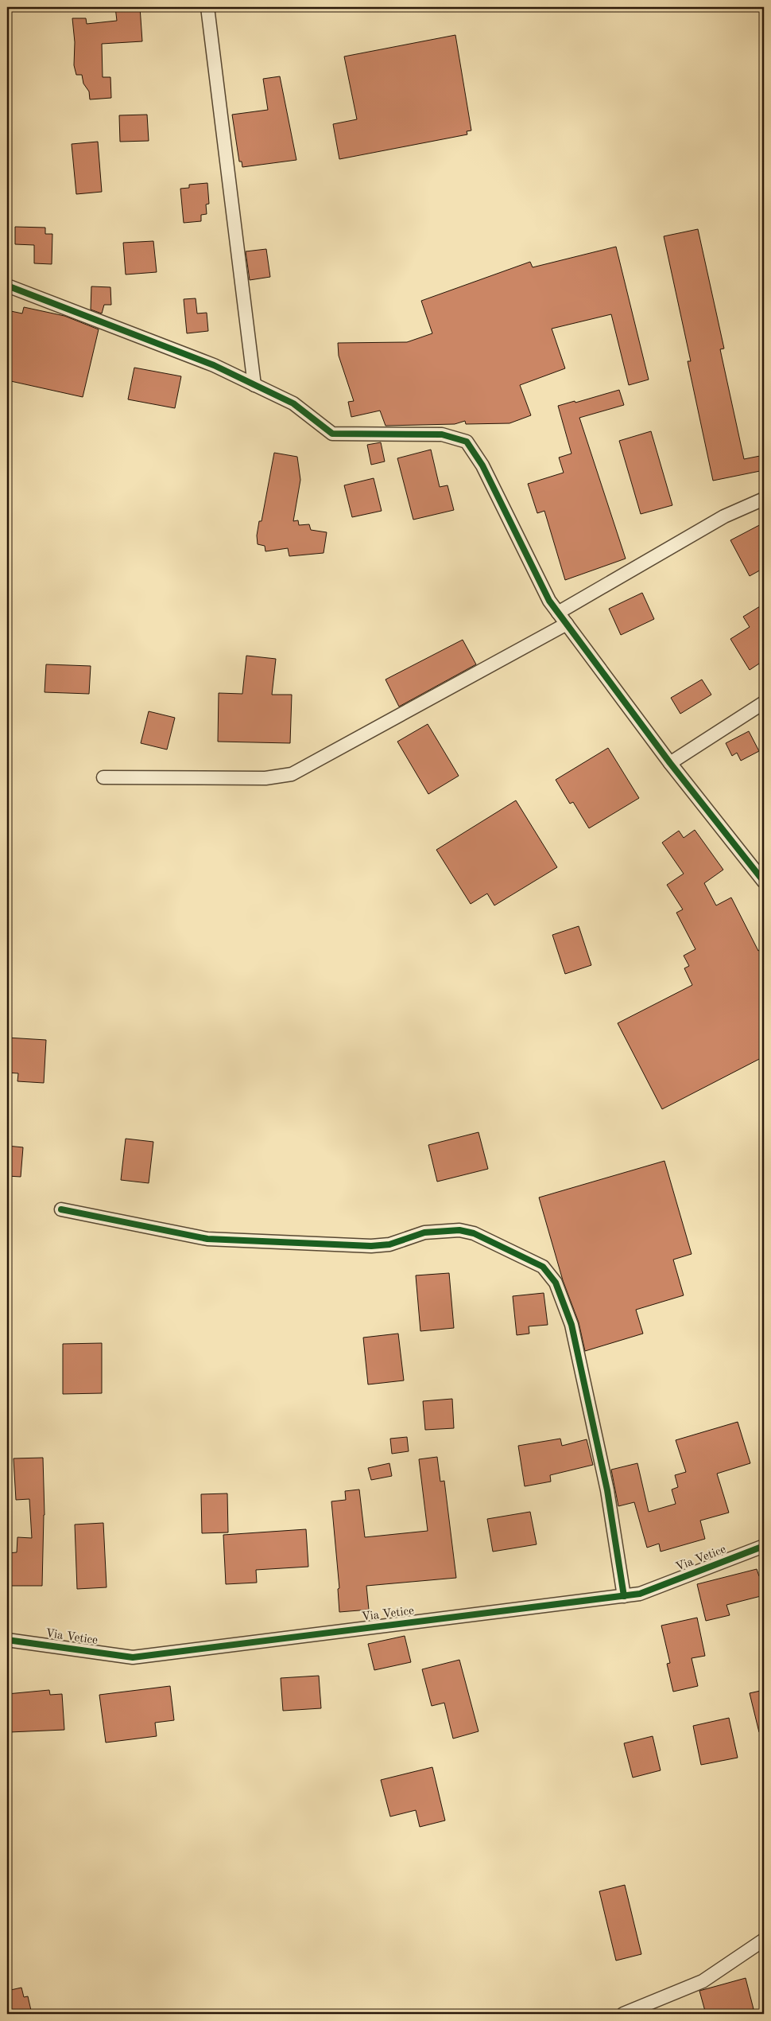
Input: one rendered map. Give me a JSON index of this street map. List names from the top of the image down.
{
  "streets": {
    "street": ["Via Vetice"]
  }
}
